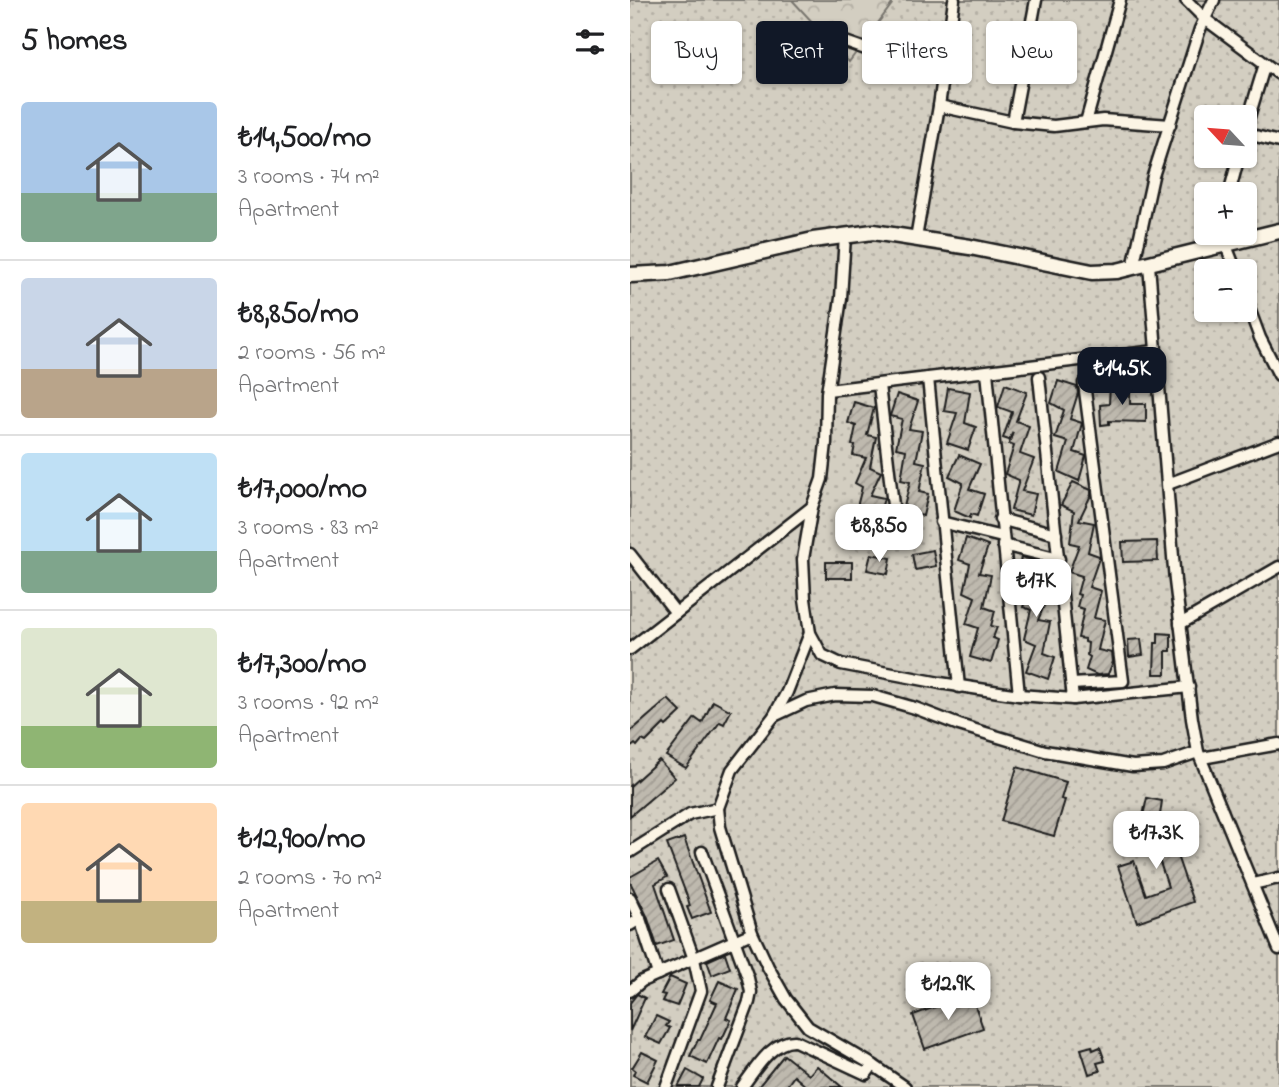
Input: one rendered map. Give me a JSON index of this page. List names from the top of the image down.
{
  "north": "top left",
  "page": {
    "heading": "5 homes",
    "chip": [
      "Buy",
      "Rent",
      "Filters",
      "New"
    ],
    "list": [
      {
        "name": "₺14,500/mo",
        "note": "3 rooms · 74 m² · Apartment"
      },
      {
        "name": "₺8,850/mo",
        "note": "2 rooms · 56 m² · Apartment"
      },
      {
        "name": "₺17,000/mo",
        "note": "3 rooms · 83 m² · Apartment"
      },
      {
        "name": "₺17,300/mo",
        "note": "3 rooms · 92 m² · Apartment"
      },
      {
        "name": "₺12,900/mo",
        "note": "2 rooms · 70 m² · Apartment"
      }
    ],
    "map_buttons": ["+", "−"],
    "price": [
      "₺14.5K",
      "₺8,850",
      "₺17K",
      "₺17.3K",
      "₺12.9K"
    ]
  }
}
